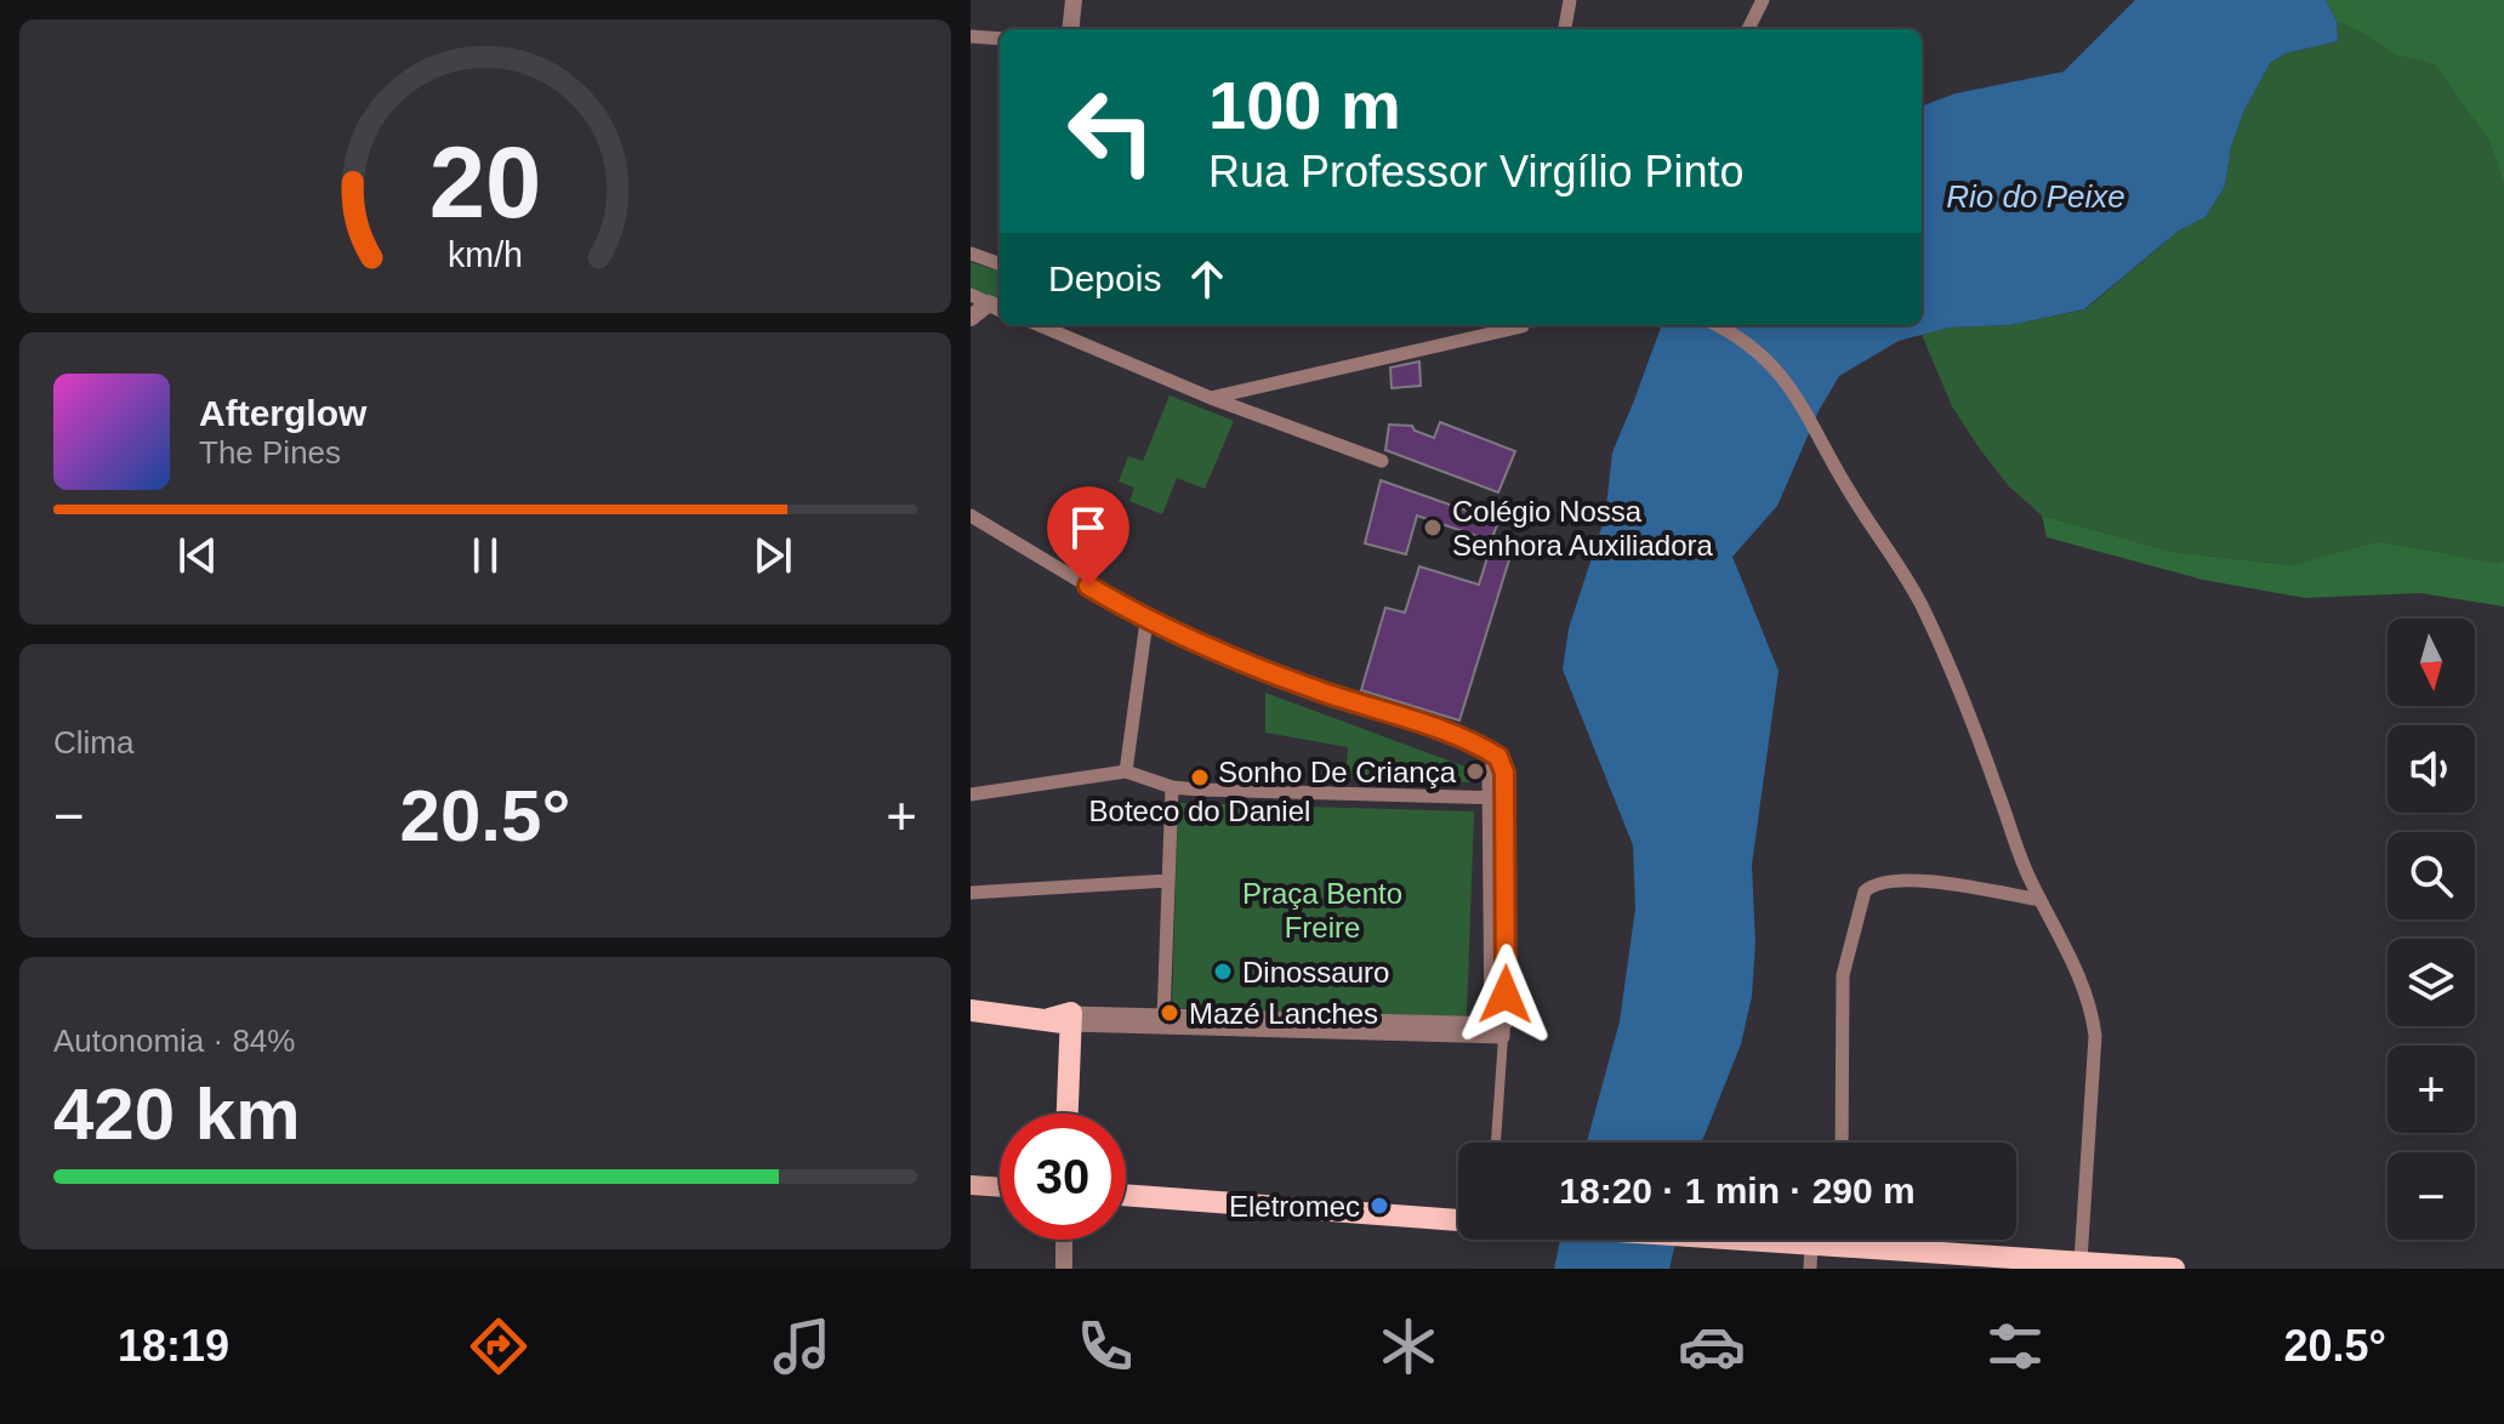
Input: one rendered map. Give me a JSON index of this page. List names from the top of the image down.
{
  "water": ["Rio do Peixe"],
  "parks": ["Praça Bento Freire"],
  "places": [
    "Colégio Nossa Senhora Auxiliadora",
    "Sonho De Criança",
    "Boteco do Daniel",
    "Dinossauro",
    "Mazé Lanches",
    "Eletromec"
  ],
  "north": "bottom",
  "page": {
    "turn": ["100 m", "Rua Professor Virgílio Pinto"],
    "then": "Depois",
    "song": ["Afterglow", "The Pines"],
    "map_buttons": ["+", "−"],
    "tile": [
      "Clima",
      ["Autonomia · 84%", "420 km"]
    ],
    "heat": ["−", "20.5°", "+"],
    "limit": "30",
    "trip": "18:20 · 1 min · 290 m",
    "tabs": ["18:19", "20.5°"],
    "gauge": ["20", "km/h"]
  }
}
